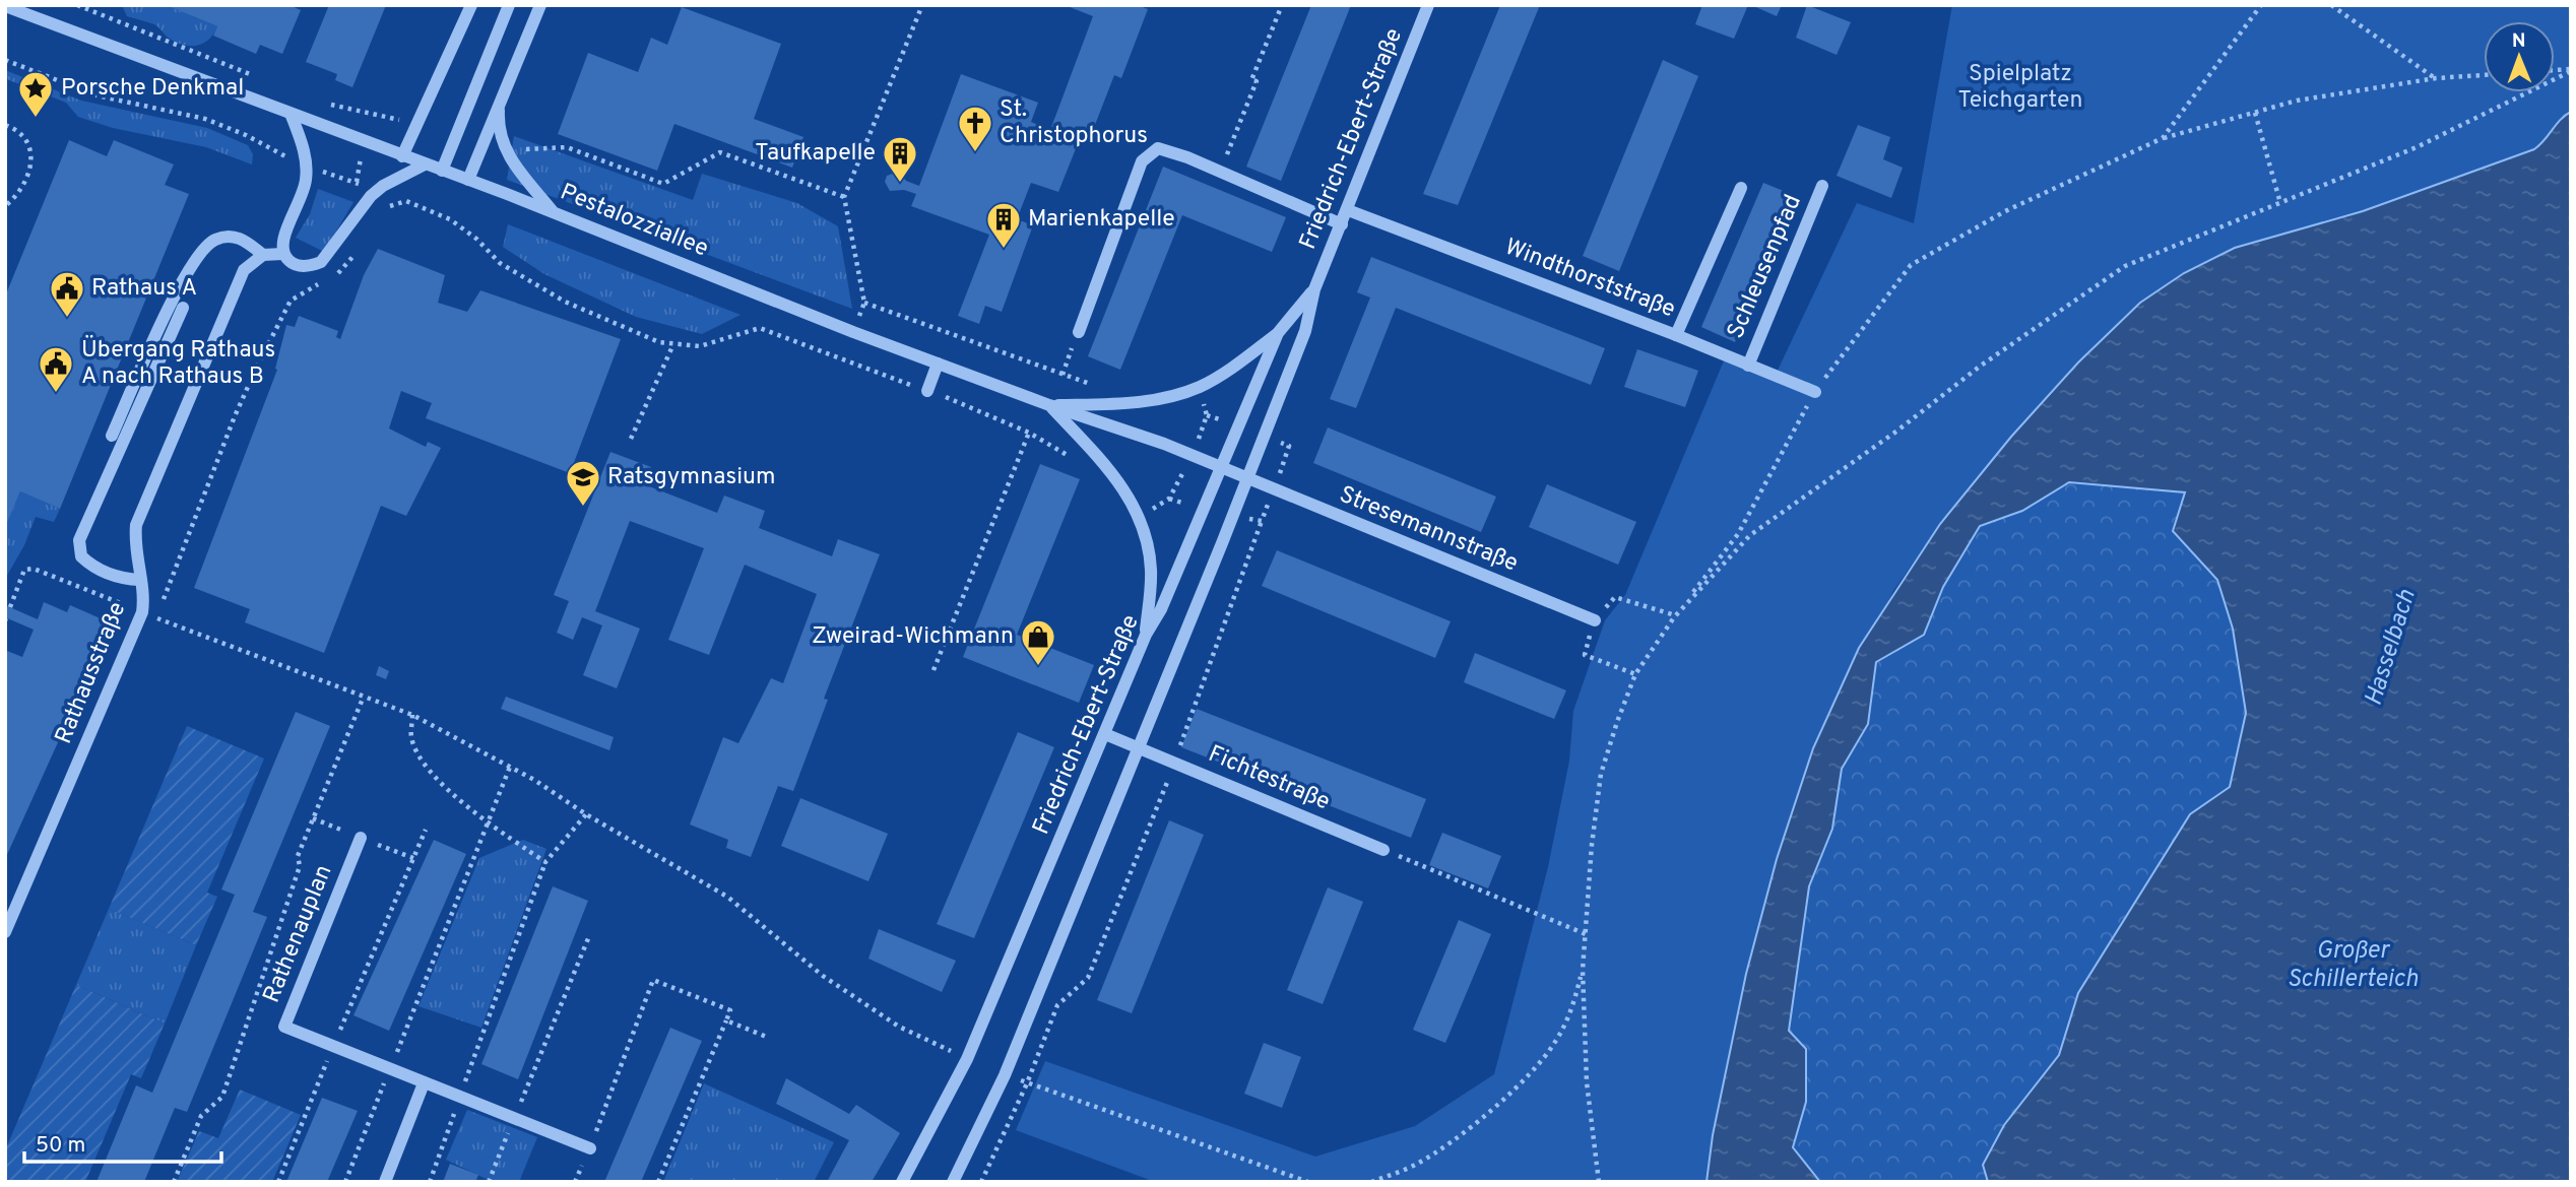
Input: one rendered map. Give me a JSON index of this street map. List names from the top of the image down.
{
  "streets": {
    "street": [
      "Friedrich-Ebert-Straße",
      "Pestalozziallee",
      "Schleusenpfad",
      "Windthorststraße",
      "Stresemannstraße",
      "Rathausstraße",
      "Fichtestraße",
      "Rathenauplan"
    ]
  },
  "crossings": [
    ["Friedrich-Ebert-Straße", "Pestalozziallee"],
    ["Friedrich-Ebert-Straße", "Windthorststraße"],
    ["Friedrich-Ebert-Straße", "Stresemannstraße"],
    ["Friedrich-Ebert-Straße", "Fichtestraße"],
    ["Pestalozziallee", "Stresemannstraße"],
    ["Schleusenpfad", "Windthorststraße"]
  ],
  "water": ["Hasselbach", "Großer Schillerteich"],
  "parks": ["Spielplatz Teichgarten"],
  "places": {
    "place": ["Porsche Denkmal"],
    "church": ["St. Christophorus"],
    "building": ["Taufkapelle", "Marienkapelle"],
    "public building": ["Rathaus A", "Übergang Rathaus A nach Rathaus B"],
    "school or university": ["Ratsgymnasium"],
    "shop": ["Zweirad-Wichmann"]
  },
  "scale_bar": "50 m",
  "north": "top"
}
